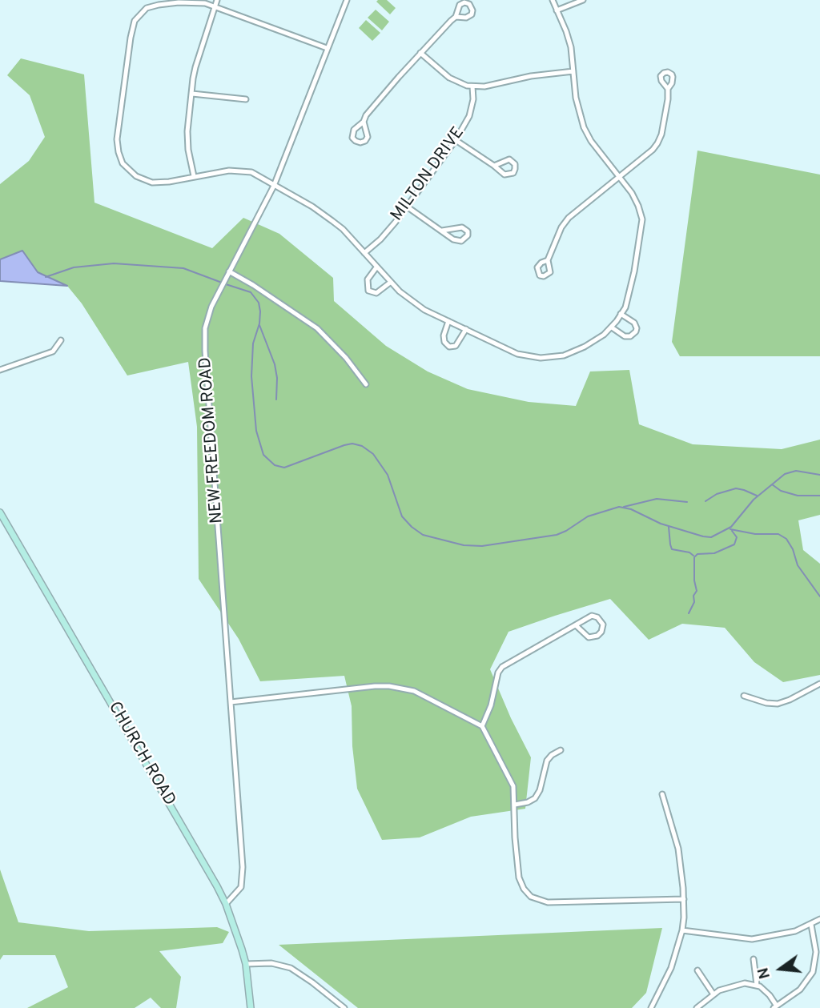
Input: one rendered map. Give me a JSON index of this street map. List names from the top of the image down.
{
  "streets": {
    "main road": ["CHURCH ROAD"],
    "street": ["MILTON DRIVE", "NEW FREEDOM ROAD"]
  },
  "crossings": [
    ["NEW FREEDOM ROAD", "CHURCH ROAD"]
  ],
  "north": "left"
}
